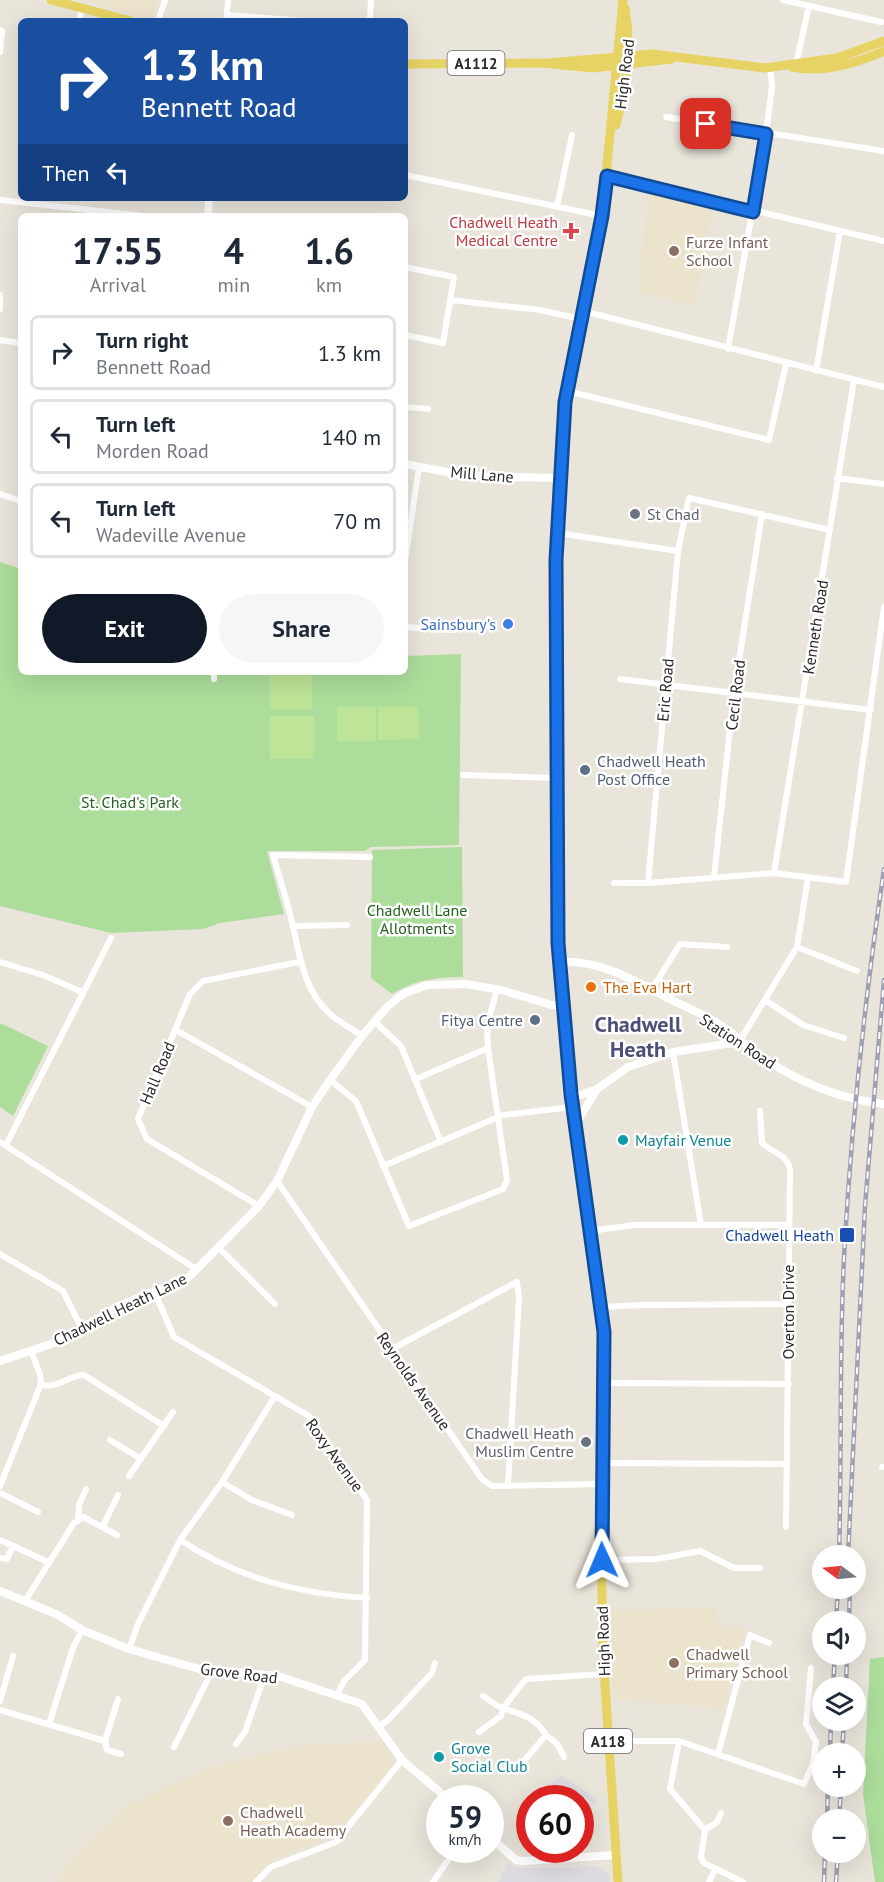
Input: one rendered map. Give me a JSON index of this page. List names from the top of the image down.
{
  "streets": {
    "main road": ["A1112", "High Road", "A118"],
    "street": [
      "Mill Lane",
      "Kenneth Road",
      "Eric Road",
      "Cecil Road",
      "Station Road",
      "Hall Road",
      "Chadwell Heath Lane",
      "Overton Drive",
      "Reynolds Avenue",
      "Roxy Avenue",
      "Grove Road"
    ]
  },
  "crossings": [
    ["A1112", "High Road"],
    ["High Road", "Mill Lane"],
    ["High Road", "Station Road"],
    ["High Road", "Chadwell Heath Lane"],
    ["High Road", "Reynolds Avenue"],
    ["Eric Road", "Cecil Road"],
    ["Hall Road", "Chadwell Heath Lane"],
    ["Chadwell Heath Lane", "Reynolds Avenue"],
    ["Chadwell Heath Lane", "Roxy Avenue"],
    ["Roxy Avenue", "Grove Road"]
  ],
  "districts": ["Chadwell Heath"],
  "parks": ["St. Chad's Park", "Chadwell Lane Allotments"],
  "places": {
    "health": ["Chadwell Heath Medical Centre"],
    "other": [
      "Furze Infant School",
      "St Chad",
      "Sainsbury's",
      "Chadwell Heath Post Office",
      "The Eva Hart",
      "Fitya Centre",
      "Mayfair Venue",
      "Chadwell Heath Muslim Centre",
      "Chadwell Primary School",
      "Grove Social Club",
      "Chadwell Heath Academy"
    ],
    "transit": ["Chadwell Heath"]
  },
  "north": "left",
  "page": {
    "turn": ["1.3 km", "Bennett Road"],
    "then": "Then",
    "eta": [
      "17:55",
      "Arrival",
      "4",
      "min",
      "1.6",
      "km"
    ],
    "list": [
      {
        "name": "Turn right",
        "note": "Bennett Road",
        "value": "1.3 km"
      },
      {
        "name": "Turn left",
        "note": "Morden Road",
        "value": "140 m"
      },
      {
        "name": "Turn left",
        "note": "Wadeville Avenue",
        "value": "70 m"
      }
    ],
    "buttons": ["Exit", "Share"],
    "map_buttons": ["+", "−"],
    "speed": "59 km/h",
    "limit": "60"
  }
}
